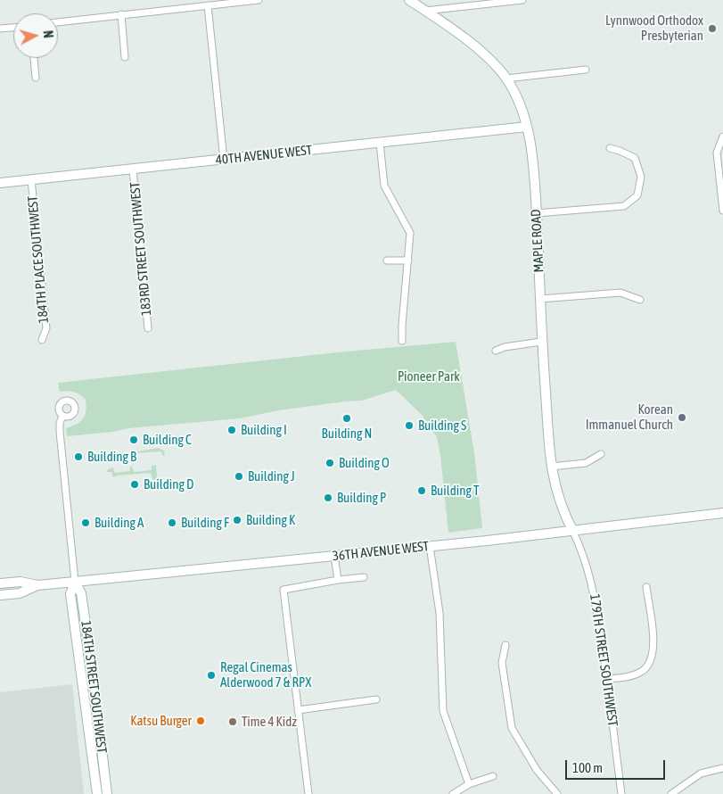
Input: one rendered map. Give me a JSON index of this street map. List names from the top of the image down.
{
  "streets": {
    "main road": [
      "40TH AVENUE WEST",
      "MAPLE ROAD",
      "36TH AVENUE WEST",
      "184TH STREET SOUTHWEST"
    ],
    "street": ["183RD STREET SOUTHWEST", "184TH PLACE SOUTHWEST", "179TH STREET SOUTHWEST"]
  },
  "crossings": [
    ["40TH AVENUE WEST", "MAPLE ROAD"],
    ["40TH AVENUE WEST", "183RD STREET SOUTHWEST"],
    ["40TH AVENUE WEST", "184TH PLACE SOUTHWEST"],
    ["MAPLE ROAD", "36TH AVENUE WEST"],
    ["MAPLE ROAD", "179TH STREET SOUTHWEST"],
    ["36TH AVENUE WEST", "179TH STREET SOUTHWEST"],
    ["36TH AVENUE WEST", "184TH STREET SOUTHWEST"]
  ],
  "parks": ["Pioneer Park"],
  "places": [
    "Lynnwood Orthodox Presbyterian",
    "Korean Immanuel Church",
    "Building N",
    "Building S",
    "Building I",
    "Building C",
    "Building B",
    "Building O",
    "Building J",
    "Building D",
    "Building T",
    "Building P",
    "Building K",
    "Building A",
    "Building F",
    "Regal Cinemas Alderwood 7 & RPX",
    "Katsu Burger",
    "Time 4 Kidz"
  ],
  "scale_bar": "100 m",
  "north": "right"
}
